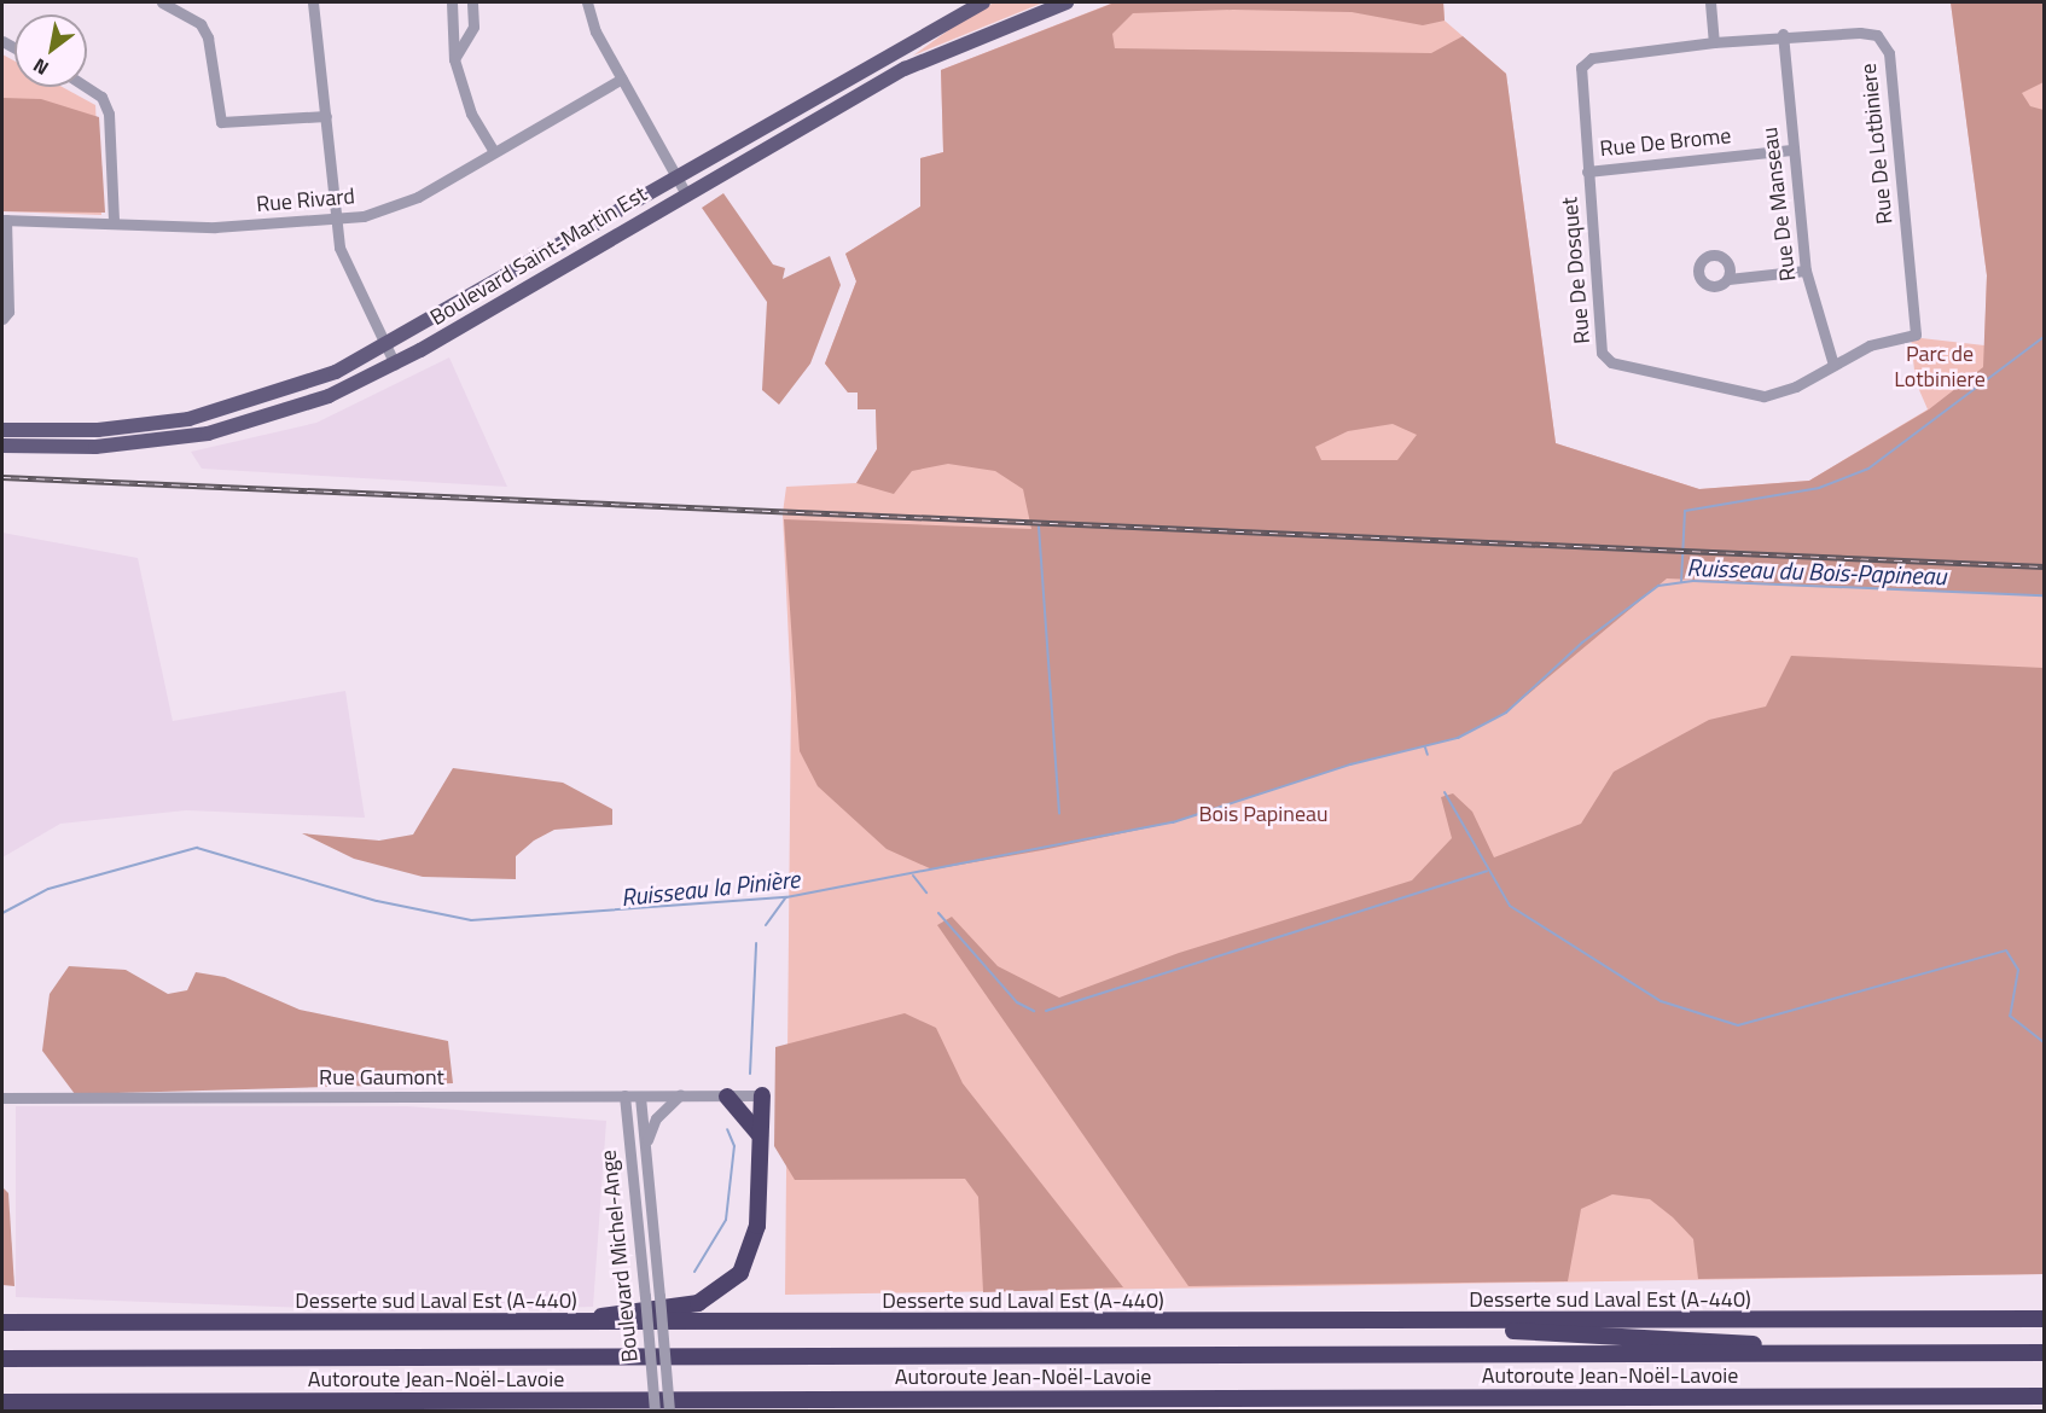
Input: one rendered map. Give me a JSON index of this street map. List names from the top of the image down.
{
  "streets": {
    "highway": ["Desserte sud Laval Est (A-440)", "Autoroute Jean-Noël-Lavoie"],
    "main road": ["Boulevard Saint-Martin Est"],
    "street": [
      "Rue De Brome",
      "Rue De Lotbiniere",
      "Rue Rivard",
      "Rue De Manseau",
      "Rue De Dosquet",
      "Rue Gaumont",
      "Boulevard Michel-Ange"
    ]
  },
  "crossings": [
    ["Rue De Brome", "Rue De Manseau"],
    ["Rue De Brome", "Rue De Dosquet"],
    ["Rue De Lotbiniere", "Rue De Manseau"],
    ["Rue De Lotbiniere", "Rue De Dosquet"],
    ["Rue De Manseau", "Rue De Dosquet"],
    ["Rue Gaumont", "Boulevard Michel-Ange"],
    ["Boulevard Michel-Ange", "Autoroute Jean-Noël-Lavoie"]
  ],
  "water": ["Ruisseau du Bois-Papineau", "Ruisseau la Pinière"],
  "parks": ["Parc de Lotbiniere", "Bois Papineau"],
  "north": "bottom left"
}
